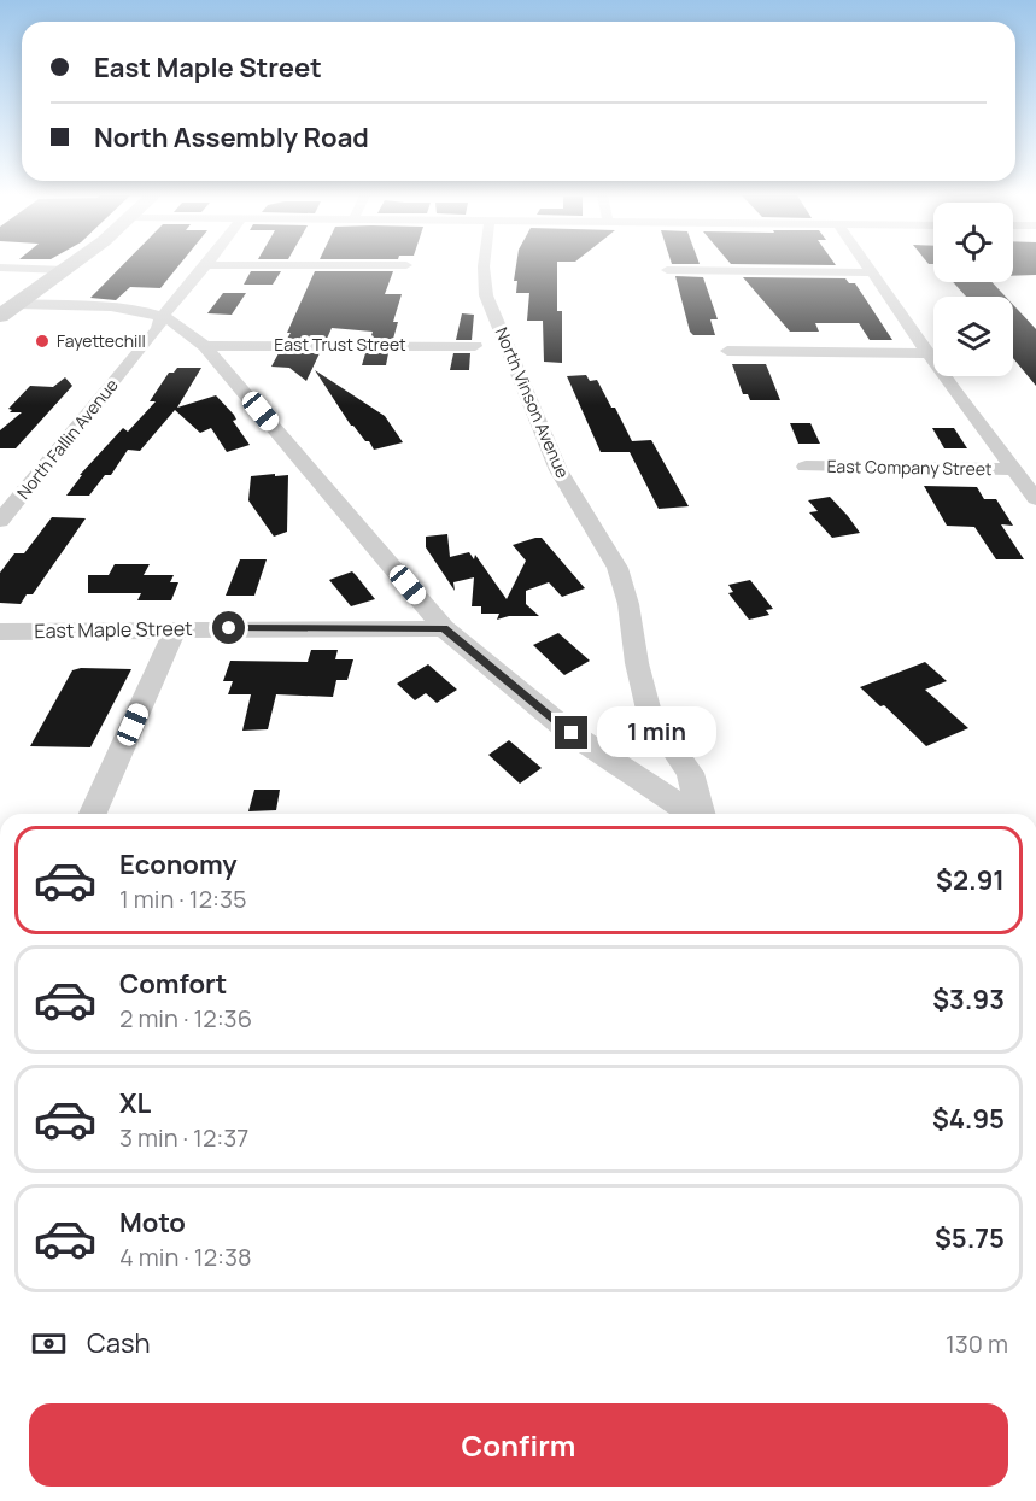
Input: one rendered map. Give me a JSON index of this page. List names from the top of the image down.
{
  "streets": {
    "street": [
      "East Trust Street",
      "North Vinson Avenue",
      "North Fallin Avenue",
      "East Company Street",
      "East Maple Street"
    ]
  },
  "places": ["Fayettechill"],
  "page": {
    "banner": ["East Maple Street", "North Assembly Road"],
    "bubble": "1 min",
    "list": [
      {
        "name": "Economy",
        "note": "1 min · 12:35",
        "value": "$2.91"
      },
      {
        "name": "Comfort",
        "note": "2 min · 12:36",
        "value": "$3.93"
      },
      {
        "name": "XL",
        "note": "3 min · 12:37",
        "value": "$4.95"
      },
      {
        "name": "Moto",
        "note": "4 min · 12:38",
        "value": "$5.75"
      }
    ],
    "pay": ["Cash", "130 m"],
    "buttons": "Confirm"
  }
}
